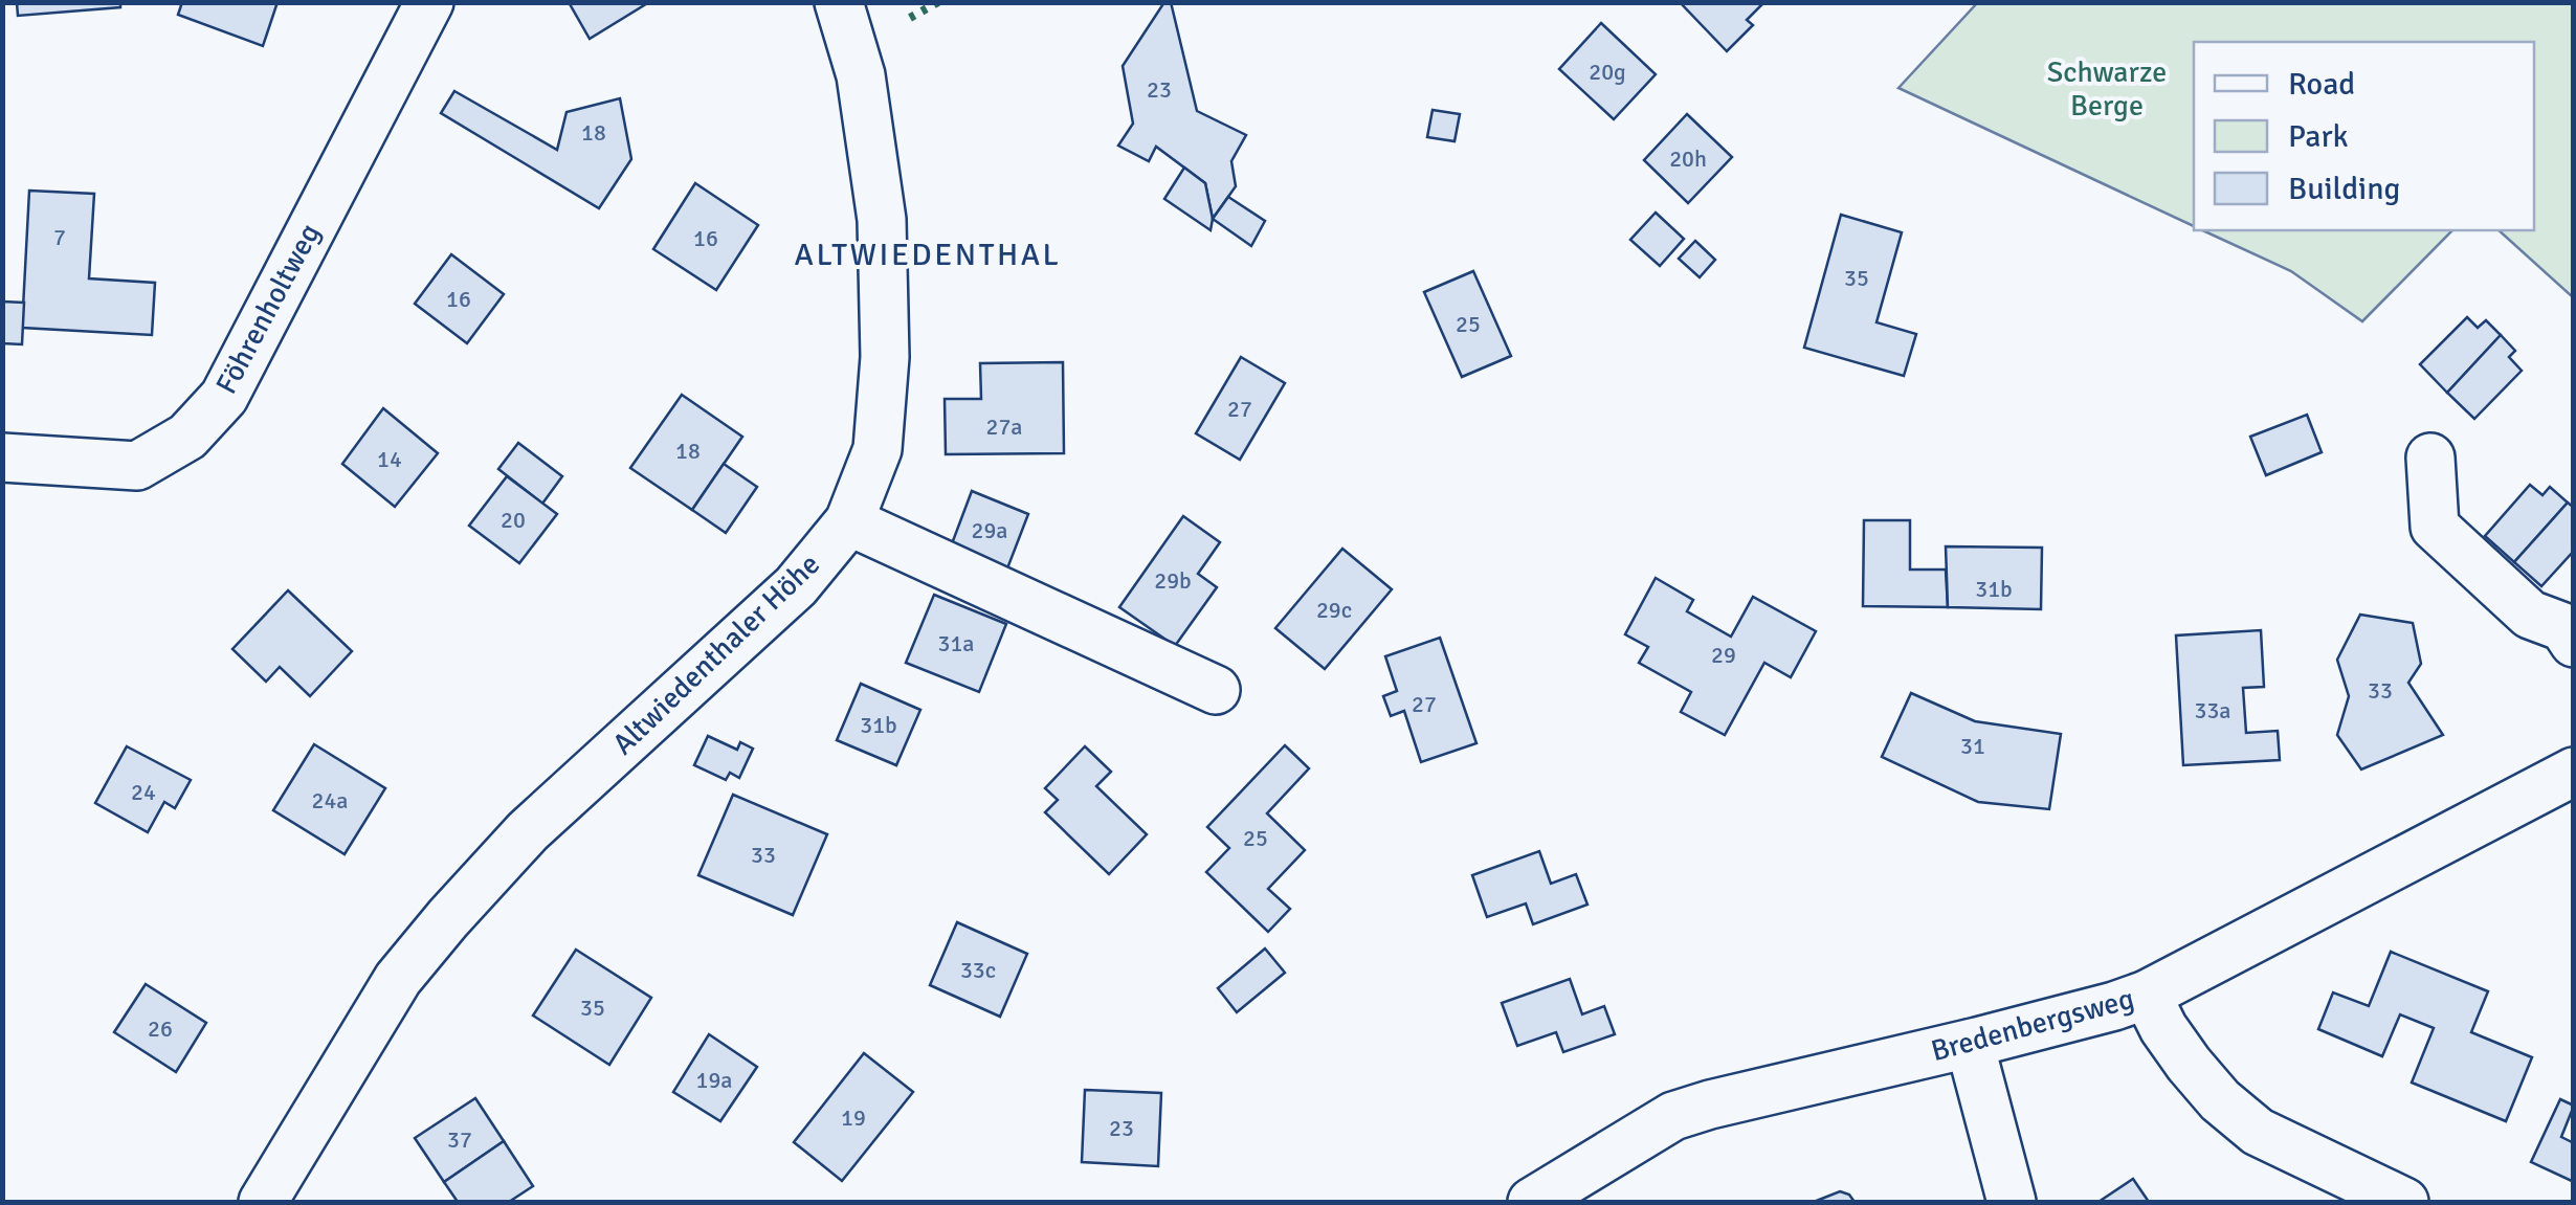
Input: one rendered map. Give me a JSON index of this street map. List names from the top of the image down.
{
  "streets": {
    "street": ["Föhrenholtweg", "Altwiedenthaler Höhe", "Bredenbergsweg"]
  },
  "districts": ["ALTWIEDENTHAL"],
  "parks": ["Schwarze Berge"],
  "house_numbers": [
    "20g",
    "23",
    "18",
    "20h",
    "7",
    "16",
    "35",
    "16",
    "25",
    "27",
    "27a",
    "18",
    "14",
    "20",
    "29a",
    "29b",
    "31b",
    "29c",
    "31a",
    "29",
    "33",
    "27",
    "33a",
    "31b",
    "31",
    "24",
    "24a",
    "25",
    "33",
    "33c",
    "35",
    "26",
    "19a",
    "19",
    "23",
    "37"
  ],
  "legend": ["Road", "Park", "Building"]
}
